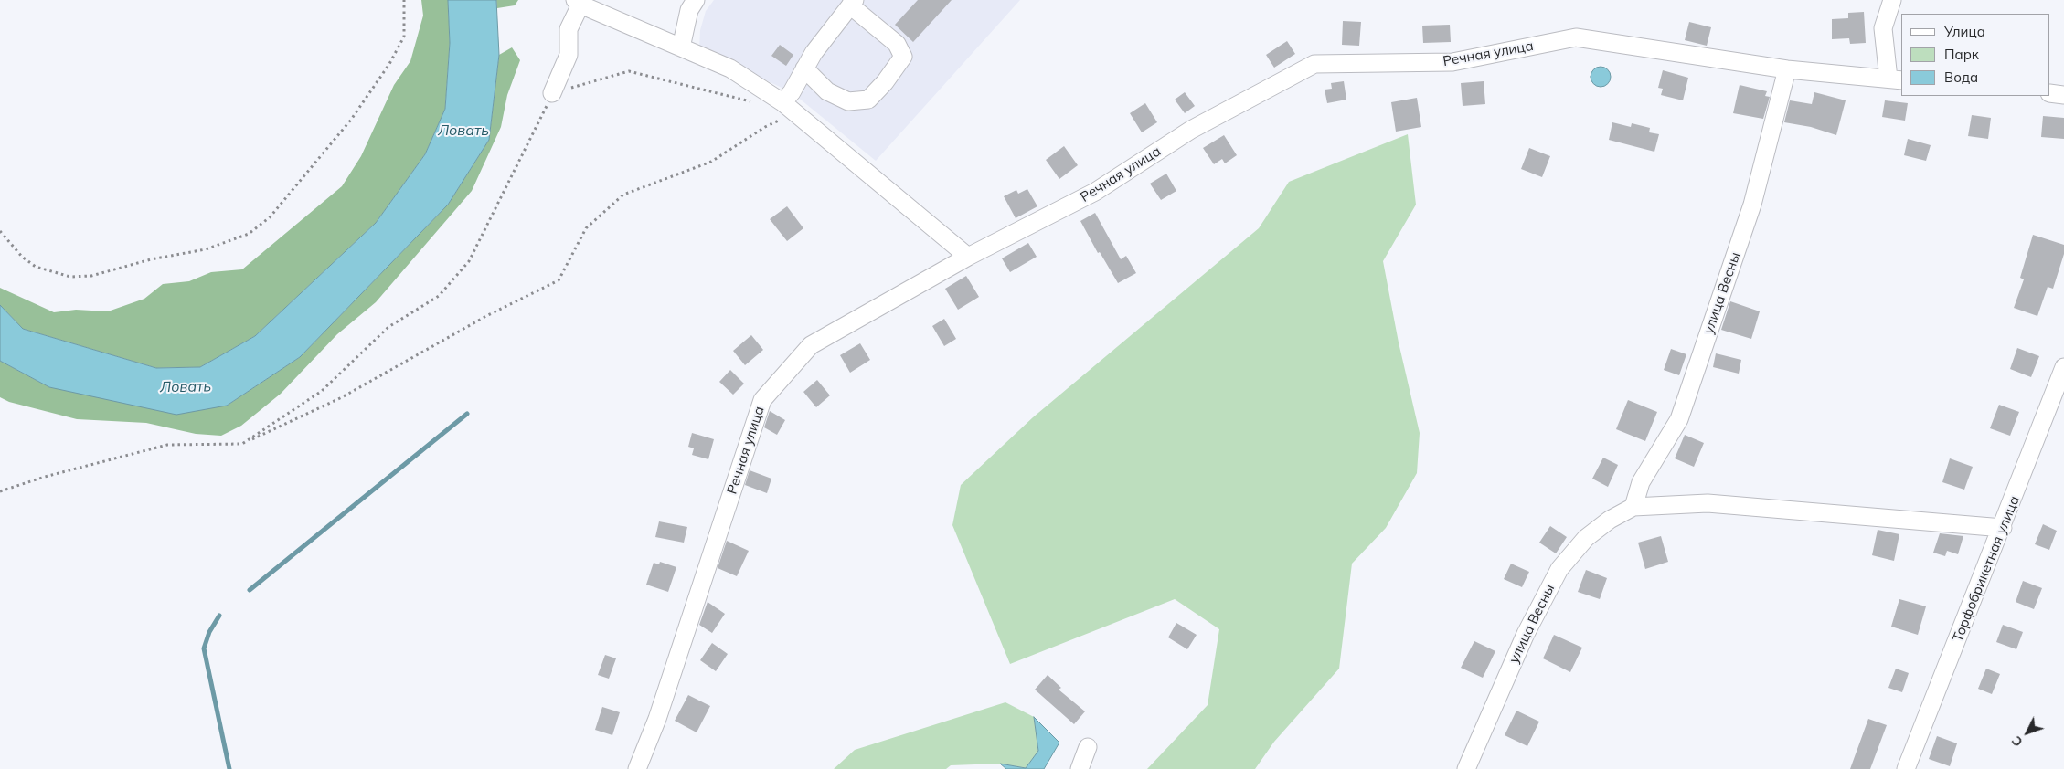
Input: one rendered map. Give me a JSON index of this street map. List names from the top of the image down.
{
  "streets": {
    "street": ["Речная улица", "улица Весны", "Торфобрикетная улица"]
  },
  "crossings": [
    ["Речная улица", "улица Весны"],
    ["улица Весны", "Торфобрикетная улица"]
  ],
  "water": ["Ловать"],
  "legend": ["Улица", "Парк", "Вода"],
  "north": "bottom left"
}
